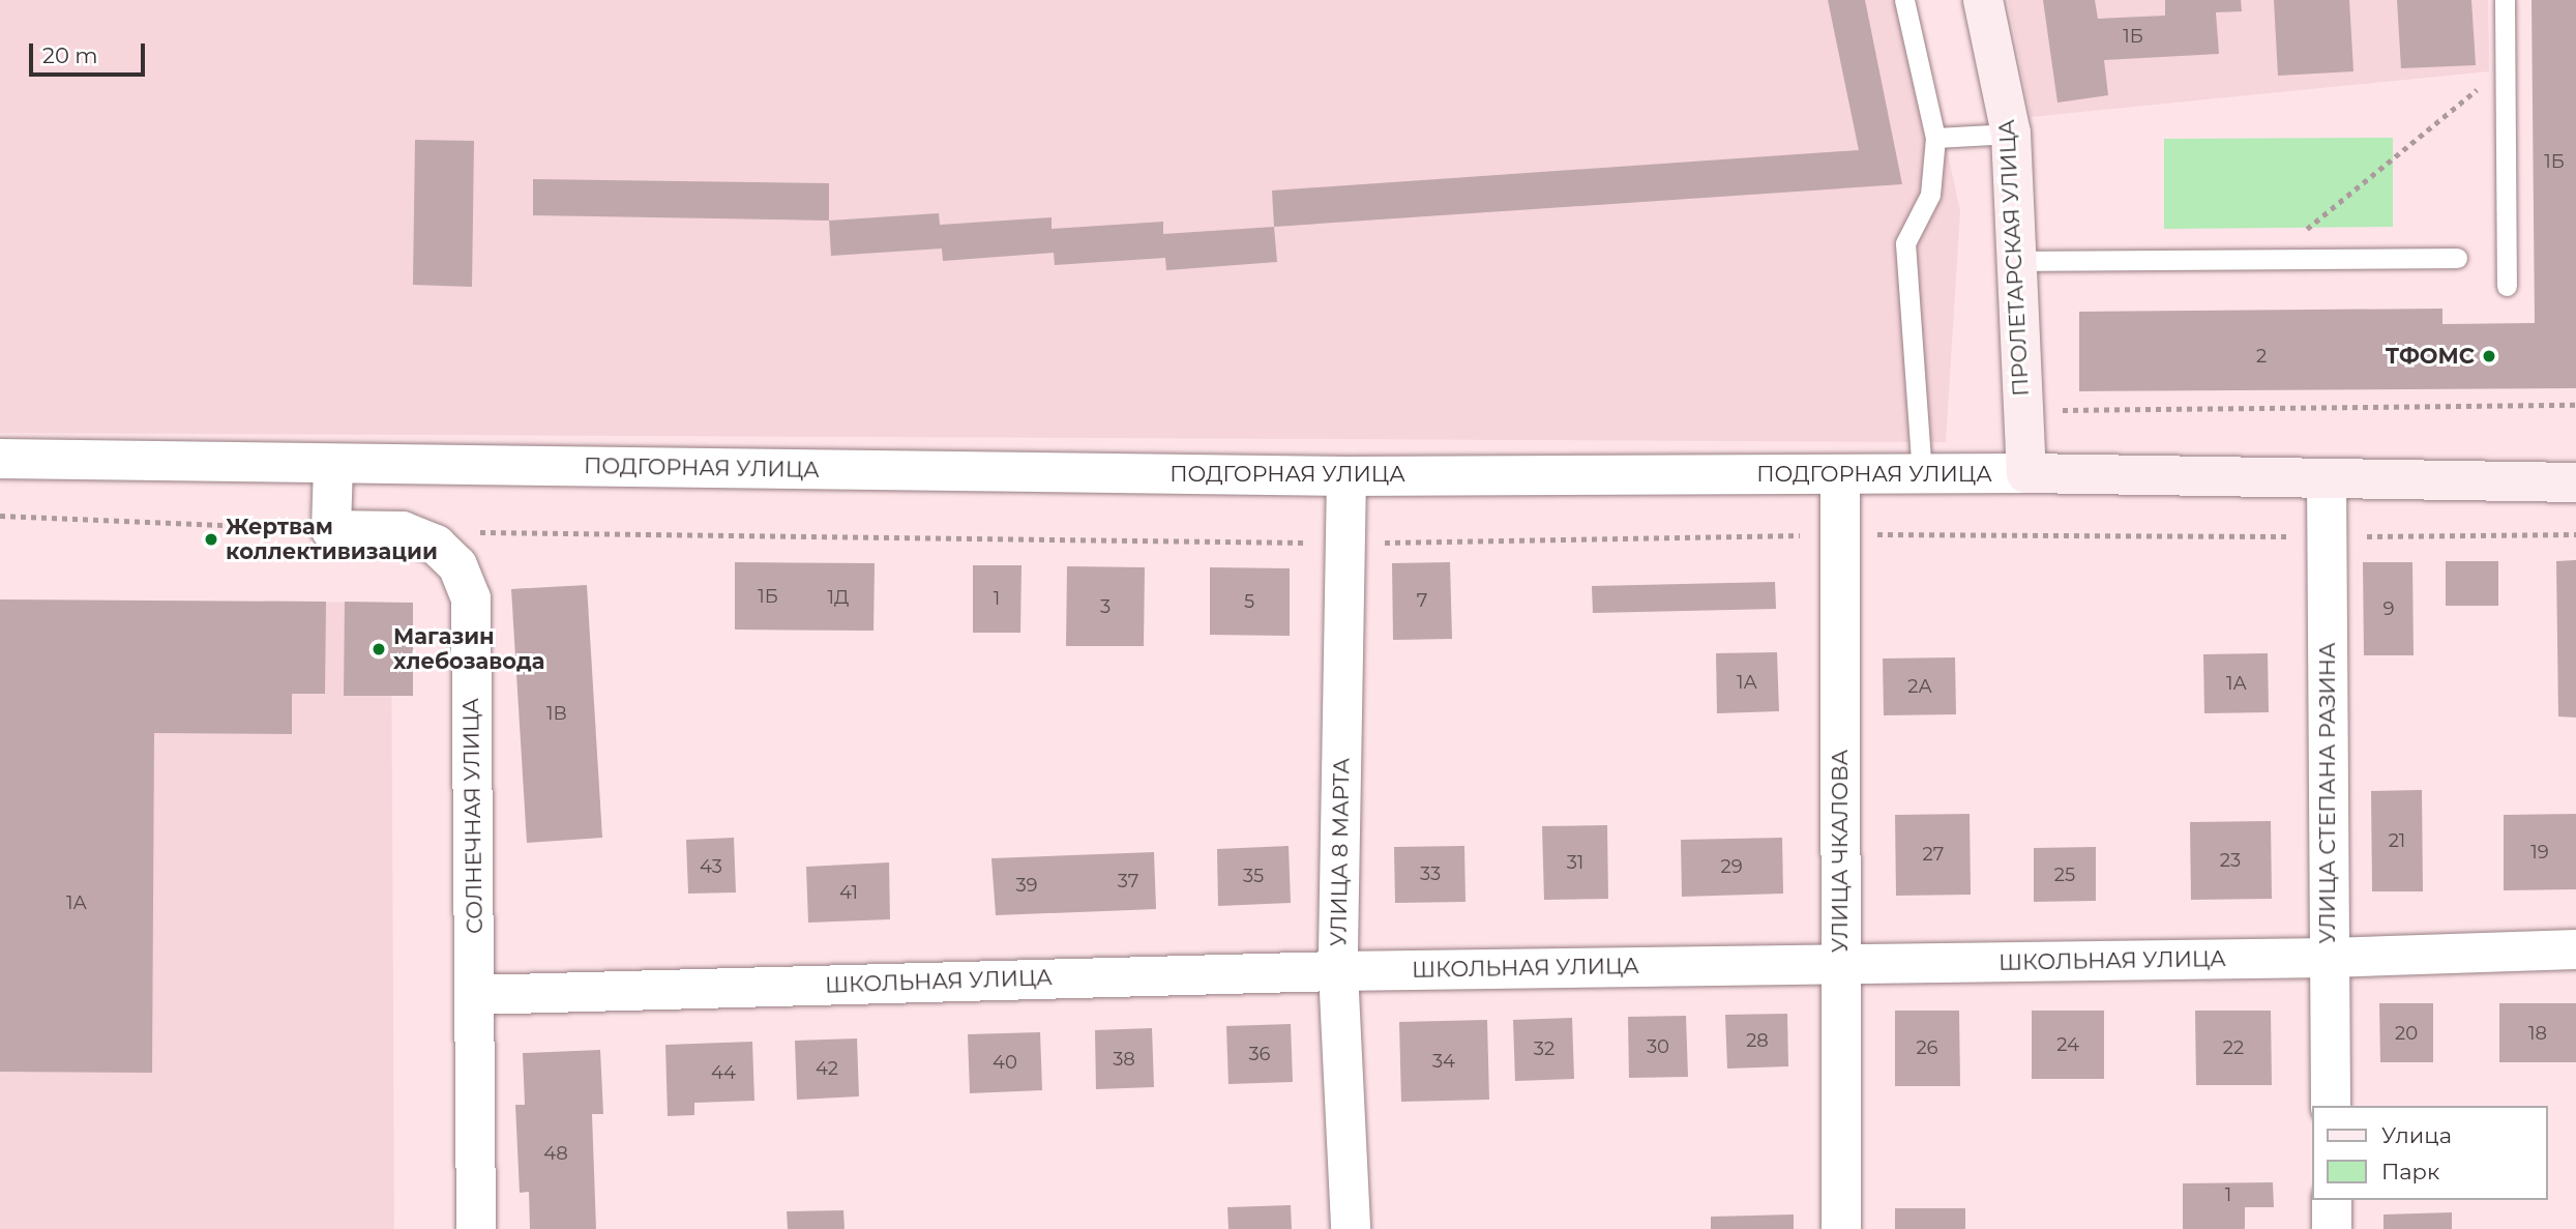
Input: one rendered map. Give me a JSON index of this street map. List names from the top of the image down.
{
  "streets": {
    "street": [
      "ПРОЛЕТАРСКАЯ УЛИЦА",
      "ПОДГОРНАЯ УЛИЦА",
      "УЛИЦА СТЕПАНА РАЗИНА",
      "СОЛНЕЧНАЯ УЛИЦА",
      "УЛИЦА ЧКАЛОВА",
      "УЛИЦА 8 МАРТА",
      "ШКОЛЬНАЯ УЛИЦА"
    ]
  },
  "crossings": [
    ["ПРОЛЕТАРСКАЯ УЛИЦА", "ПОДГОРНАЯ УЛИЦА"],
    ["ПОДГОРНАЯ УЛИЦА", "УЛИЦА СТЕПАНА РАЗИНА"],
    ["ПОДГОРНАЯ УЛИЦА", "УЛИЦА ЧКАЛОВА"],
    ["ПОДГОРНАЯ УЛИЦА", "УЛИЦА 8 МАРТА"],
    ["УЛИЦА СТЕПАНА РАЗИНА", "ШКОЛЬНАЯ УЛИЦА"],
    ["СОЛНЕЧНАЯ УЛИЦА", "ШКОЛЬНАЯ УЛИЦА"],
    ["УЛИЦА ЧКАЛОВА", "ШКОЛЬНАЯ УЛИЦА"],
    ["УЛИЦА 8 МАРТА", "ШКОЛЬНАЯ УЛИЦА"]
  ],
  "places": ["ТФОМС", "Жертвам коллективизации", "Магазин хлебозавода"],
  "house_numbers": [
    "1Б",
    "1Б",
    "2",
    "1Б",
    "1Д",
    "1",
    "7",
    "5",
    "3",
    "9",
    "1А",
    "1А",
    "2А",
    "1В",
    "21",
    "19",
    "27",
    "23",
    "31",
    "43",
    "29",
    "33",
    "25",
    "35",
    "37",
    "39",
    "41",
    "1А",
    "20",
    "18",
    "28",
    "24",
    "30",
    "26",
    "22",
    "32",
    "36",
    "38",
    "34",
    "40",
    "42",
    "44",
    "48",
    "1"
  ],
  "legend": ["Улица", "Парк"],
  "scale_bar": "20 m"
}
